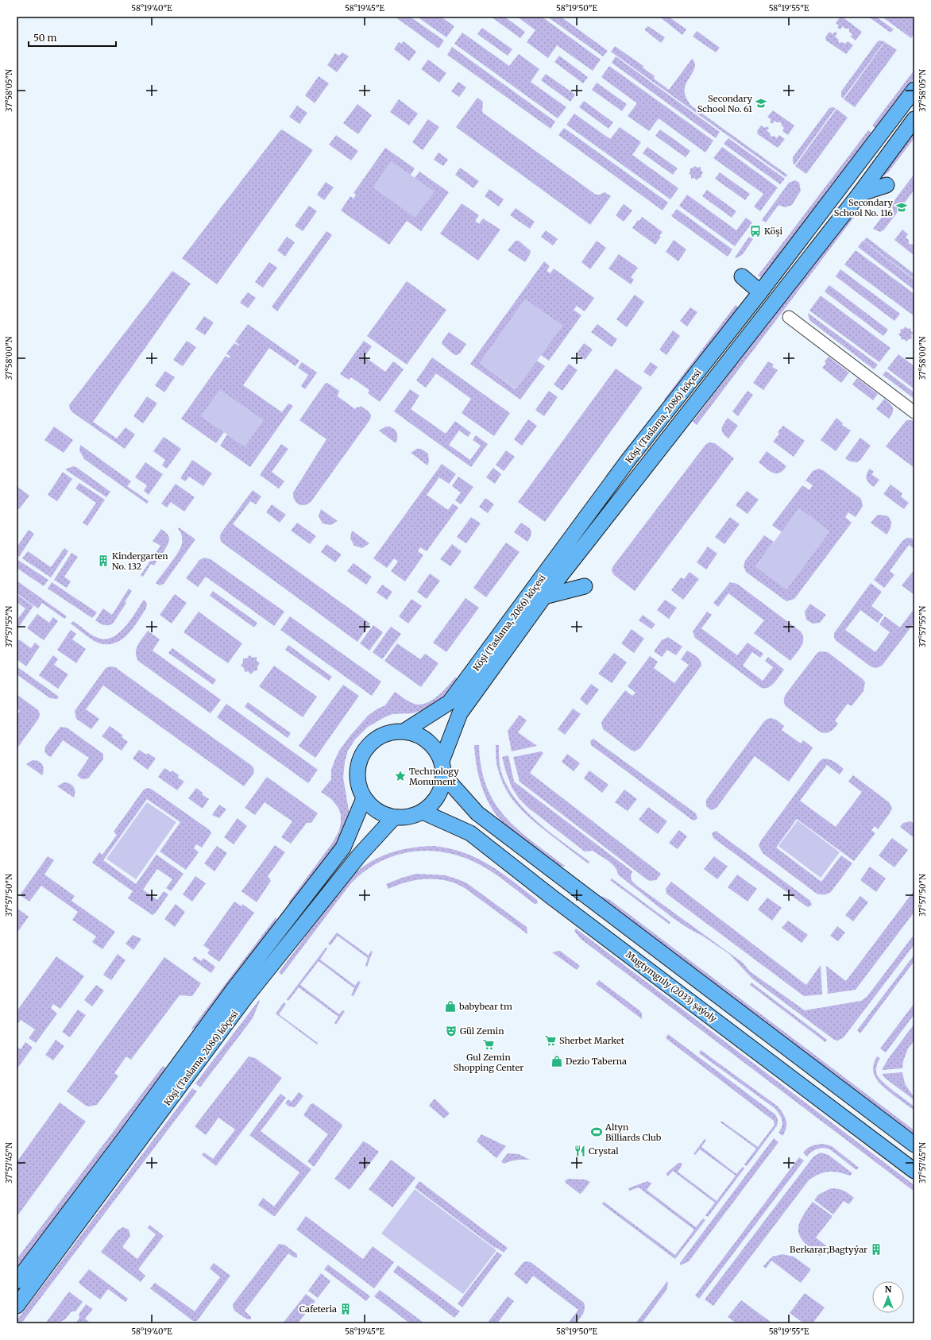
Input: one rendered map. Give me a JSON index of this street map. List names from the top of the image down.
{
  "streets": {
    "main road": ["Köşi (Taslama, 2086) köçesi", "Magtymguly (2033) şaýoly"]
  },
  "crossings": [
    ["Köşi (Taslama, 2086) köçesi", "Magtymguly (2033) şaýoly"]
  ],
  "places": {
    "school or university": ["Secondary School No. 61", "Secondary School No. 116"],
    "bus stop": ["Köşi"],
    "building": ["Kindergarten No. 132", "Berkarar;Bagtyýar", "Cafeteria"],
    "place": ["Technology Monument"],
    "shop": ["babybear tm", "Dezio Taberna"],
    "theatre": ["Gül Zemin"],
    "supermarket": ["Sherbet Market", "Gul Zemin Shopping Center"],
    "sports": ["Altyn Billiards Club"],
    "restaurant": ["Crystal"]
  },
  "scale_bar": "50 m",
  "north": "top",
  "coordinates": [
    "58°19'40\"E",
    "58°19'45\"E",
    "58°19'50\"E",
    "58°19'55\"E",
    "37°58'05\"N",
    "37°58'00\"N",
    "37°57'55\"N",
    "37°57'50\"N",
    "37°57'45\"N"
  ]
}
